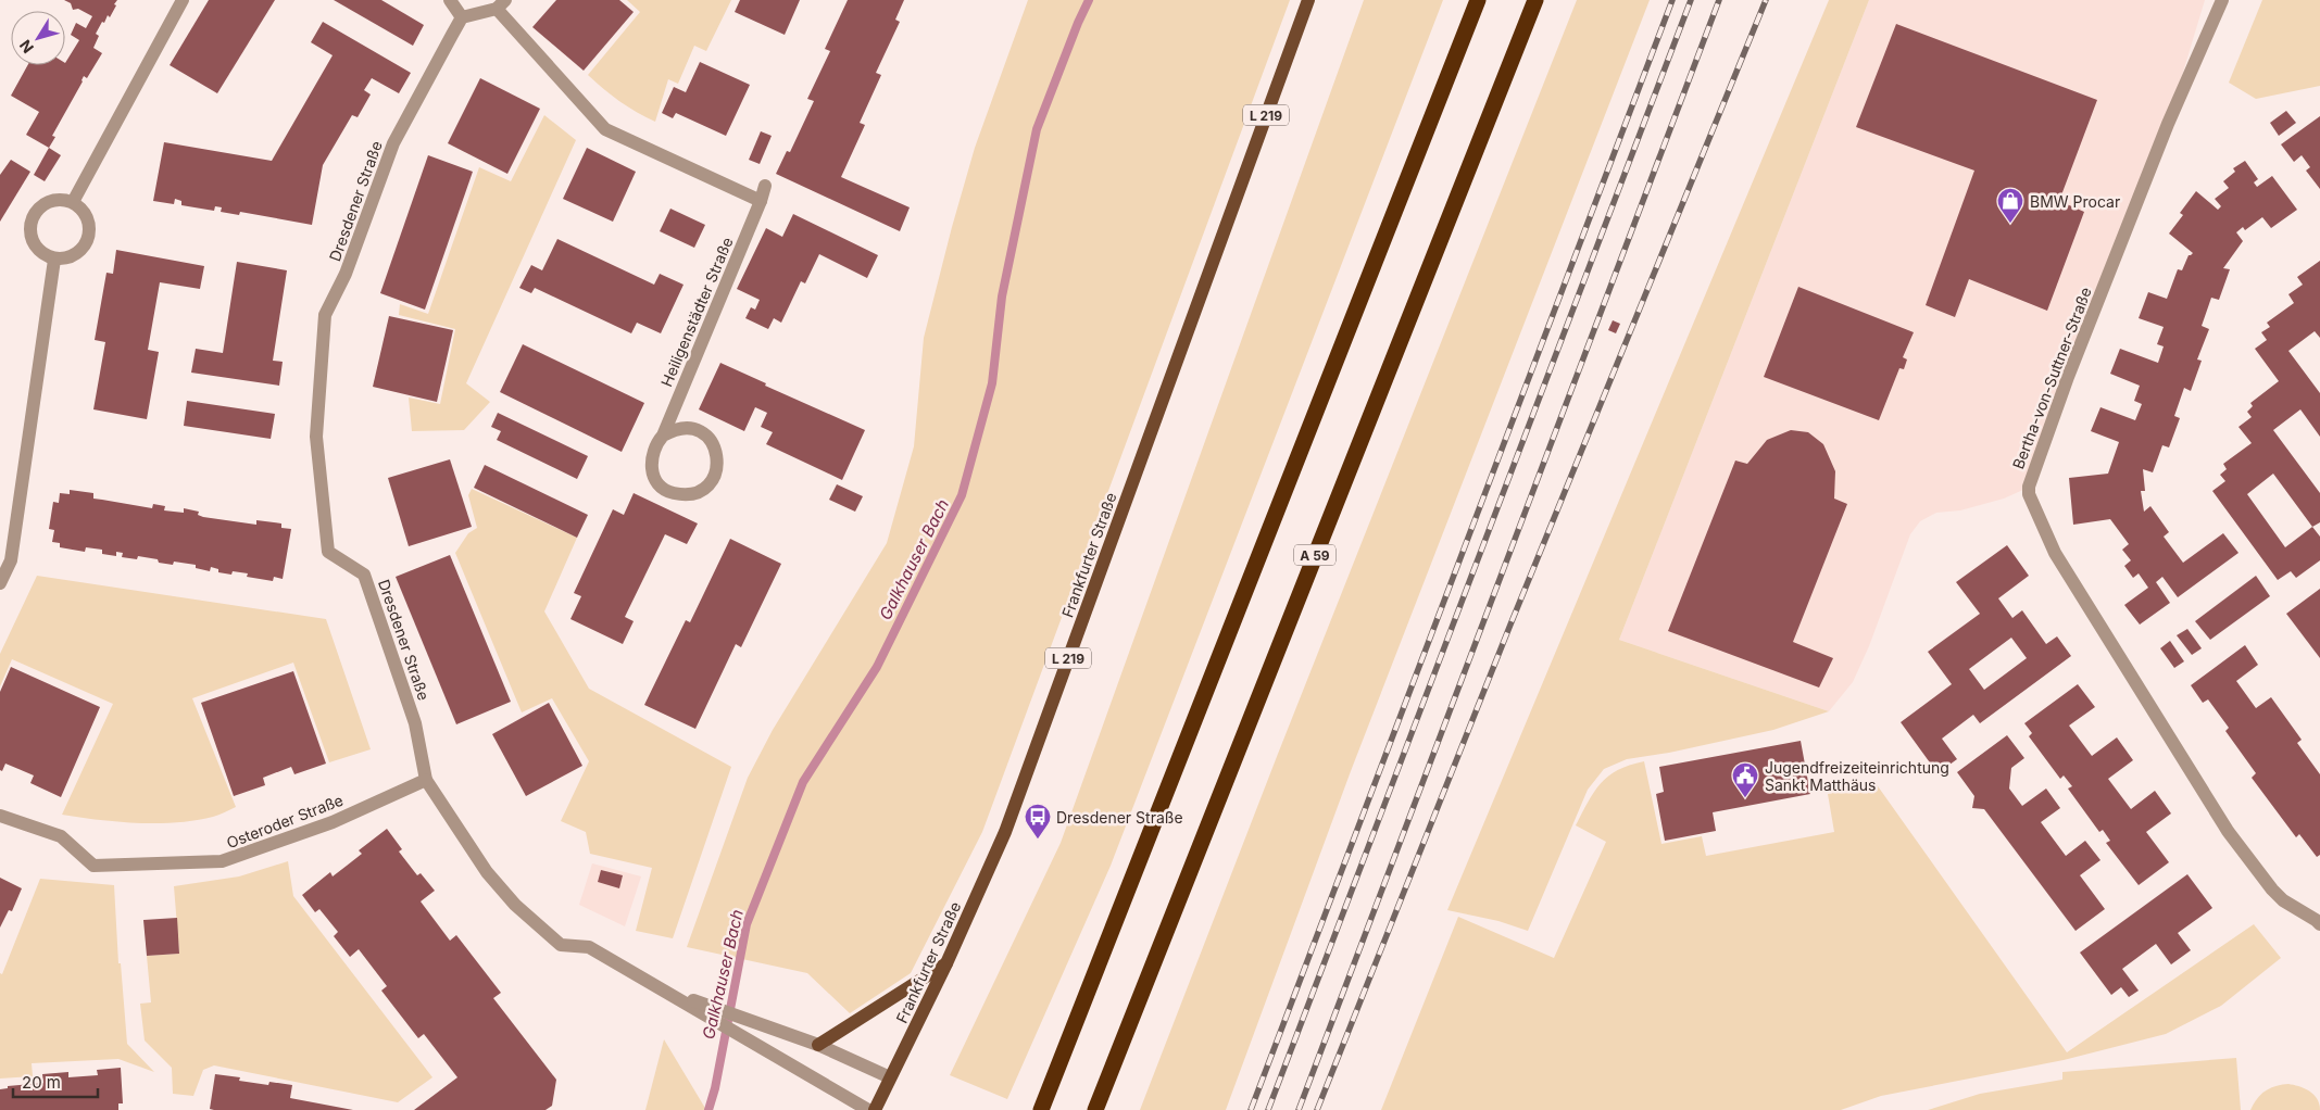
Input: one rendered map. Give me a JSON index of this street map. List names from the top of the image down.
{
  "streets": {
    "highway": ["A 59"],
    "main road": ["L 219", "Frankfurter Straße"],
    "street": [
      "Dresdener Straße",
      "Heiligenstädter Straße",
      "Bertha-von-Suttner-Straße",
      "Osteroder Straße"
    ]
  },
  "crossings": [
    ["Dresdener Straße", "Frankfurter Straße"],
    ["Dresdener Straße", "Osteroder Straße"]
  ],
  "water": ["Galkhauser Bach"],
  "places": {
    "shop": ["BMW Procar"],
    "public building": ["Jugendfreizeiteinrichtung Sankt Matthäus"],
    "bus stop": ["Dresdener Straße"]
  },
  "scale_bar": "20 m",
  "north": "bottom left"
}
